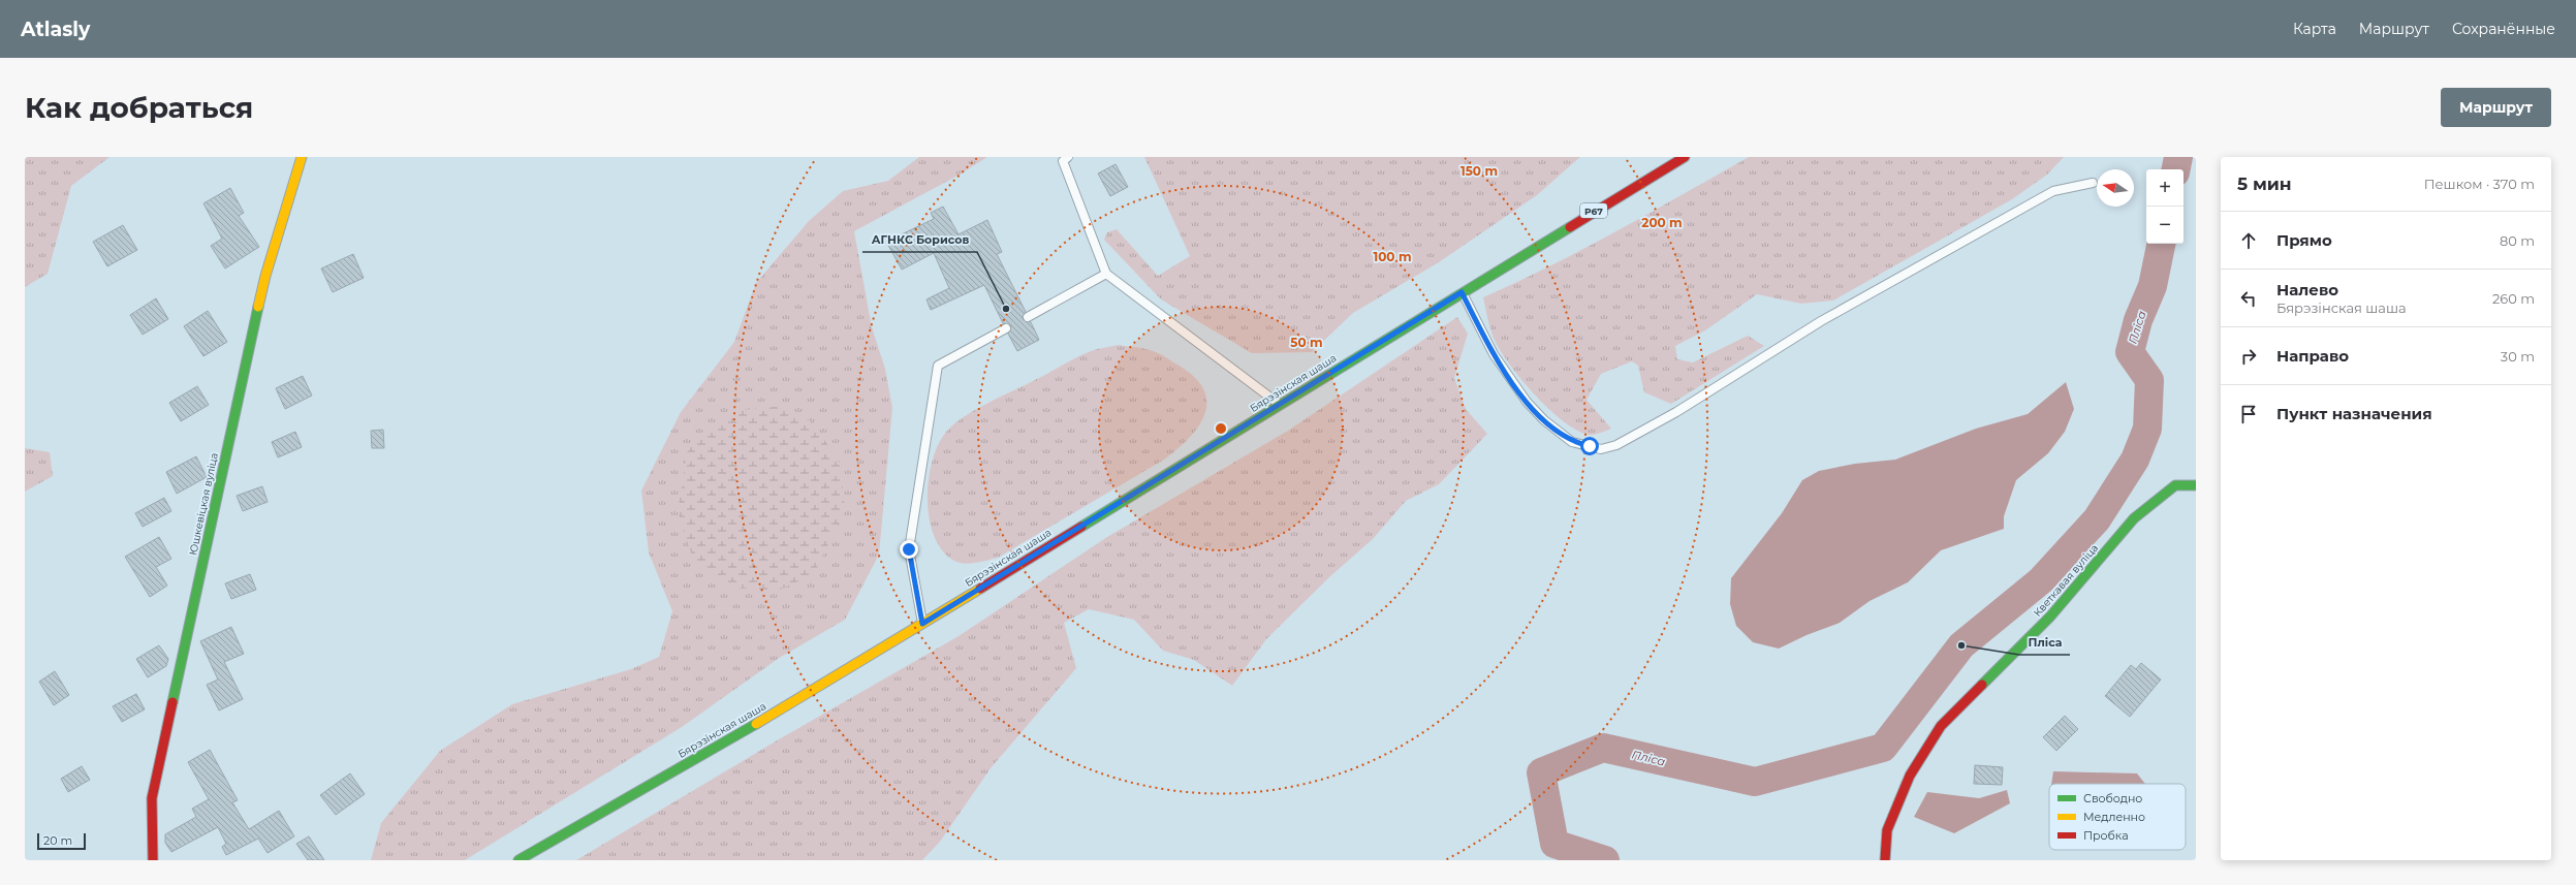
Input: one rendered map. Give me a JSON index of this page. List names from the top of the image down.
{
  "streets": {
    "main road": [
      "Р67",
      "Бярэзінская шаша",
      "Юшкевіцкая вуліца",
      "Кветкавая вуліца"
    ]
  },
  "water": ["Пліса"],
  "places": ["АГНКС Борисов", "Пліса"],
  "legend": ["Свободно", "Медленно", "Пробка"],
  "scale_bar": "20 m",
  "north": "left",
  "page": {
    "header": "Atlasly",
    "nav": ["Карта", "Маршрут", "Сохранённые"],
    "buttons": "Маршрут",
    "title": "Как добраться",
    "heading": ["5 мин", "Пешком · 370 m"],
    "map_buttons": ["+", "−"],
    "list": [
      ["Прямо", "80 m"],
      ["Налево", "Бярэзінская шаша", "260 m"],
      ["Направо", "30 m"],
      "Пункт назначения"
    ],
    "scale": "20 m"
  },
  "rings": [
    "150 m",
    "200 m",
    "100 m",
    "50 m"
  ]
}
